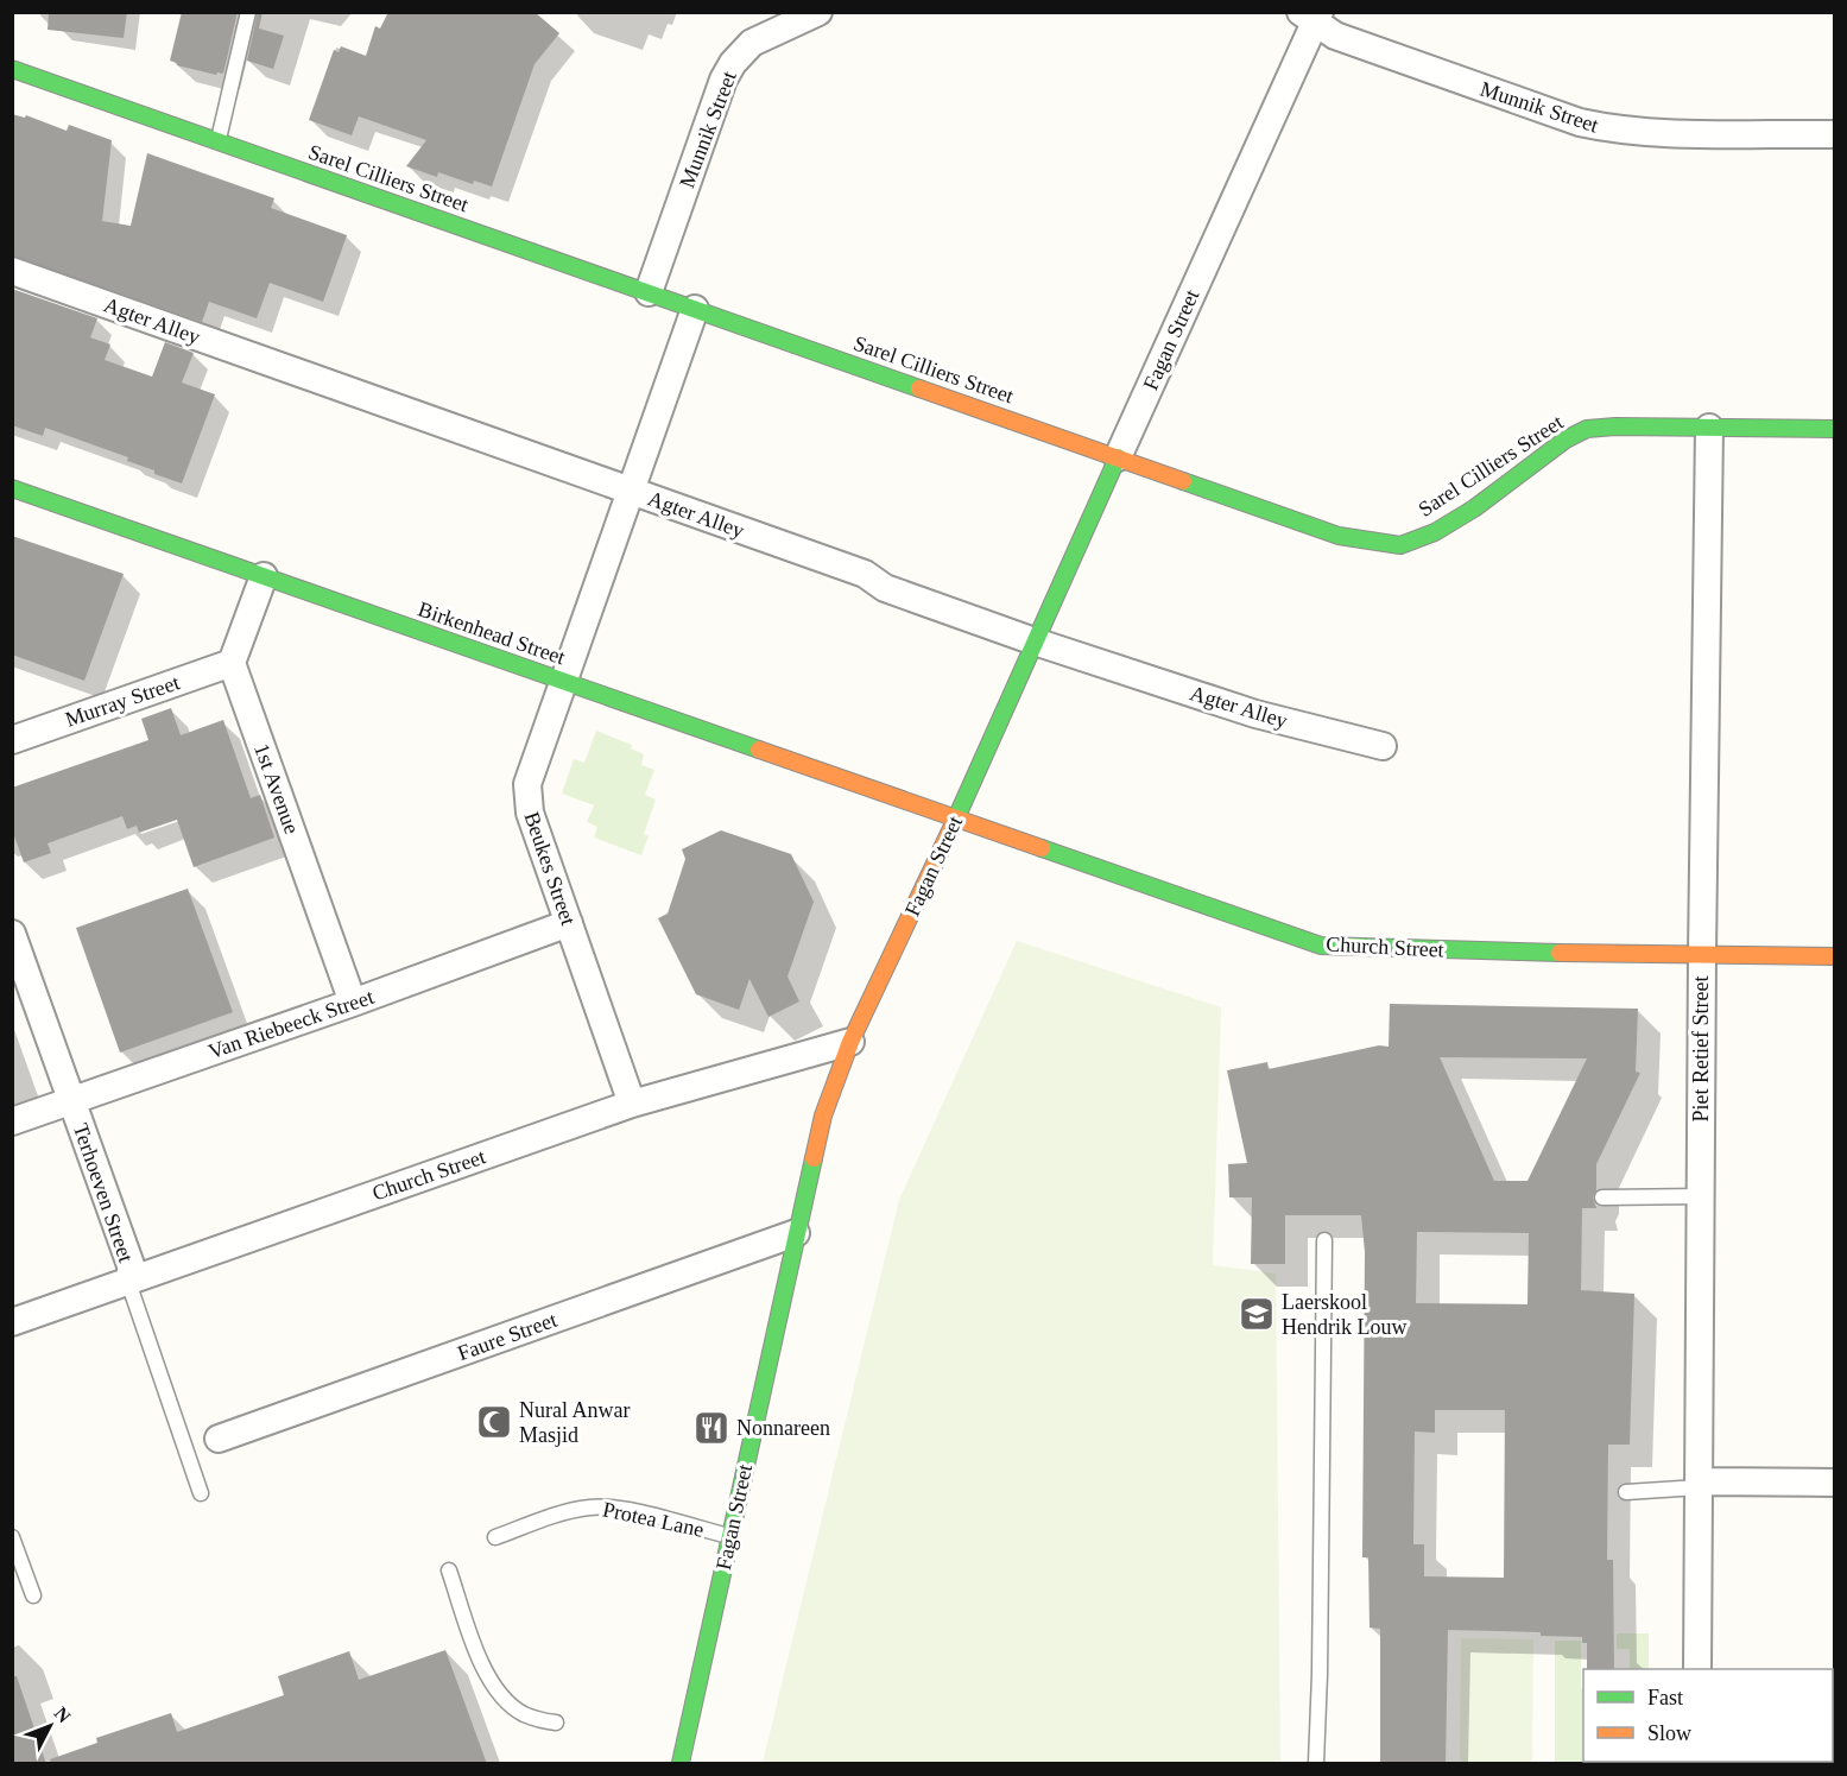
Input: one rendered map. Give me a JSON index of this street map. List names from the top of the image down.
{
  "streets": {
    "street": [
      "Munnik Street",
      "Sarel Cilliers Street",
      "Agter Alley",
      "Fagan Street",
      "Birkenhead Street",
      "Murray Street",
      "1st Avenue",
      "Beukes Street",
      "Church Street",
      "Van Riebeeck Street",
      "Piet Retief Street",
      "Terhoeven Street",
      "Faure Street"
    ],
    "lane": ["Protea Lane"]
  },
  "crossings": [
    ["Munnik Street", "Sarel Cilliers Street"],
    ["Munnik Street", "Fagan Street"],
    ["Sarel Cilliers Street", "Fagan Street"],
    ["Sarel Cilliers Street", "Beukes Street"],
    ["Sarel Cilliers Street", "Piet Retief Street"],
    ["Agter Alley", "Fagan Street"],
    ["Agter Alley", "Beukes Street"],
    ["Fagan Street", "Birkenhead Street"],
    ["Fagan Street", "Church Street"],
    ["Fagan Street", "Faure Street"],
    ["Fagan Street", "Protea Lane"],
    ["Birkenhead Street", "Beukes Street"],
    ["Birkenhead Street", "Church Street"],
    ["Murray Street", "1st Avenue"],
    ["1st Avenue", "Van Riebeeck Street"],
    ["Beukes Street", "Church Street"],
    ["Beukes Street", "Van Riebeeck Street"],
    ["Church Street", "Piet Retief Street"],
    ["Church Street", "Terhoeven Street"],
    ["Van Riebeeck Street", "Terhoeven Street"]
  ],
  "places": {
    "school or university": ["Laerskool Hendrik Louw"],
    "mosque": ["Nural Anwar Masjid"],
    "restaurant": ["Nonnareen"]
  },
  "legend": ["Fast", "Slow"],
  "north": "top right"
}
